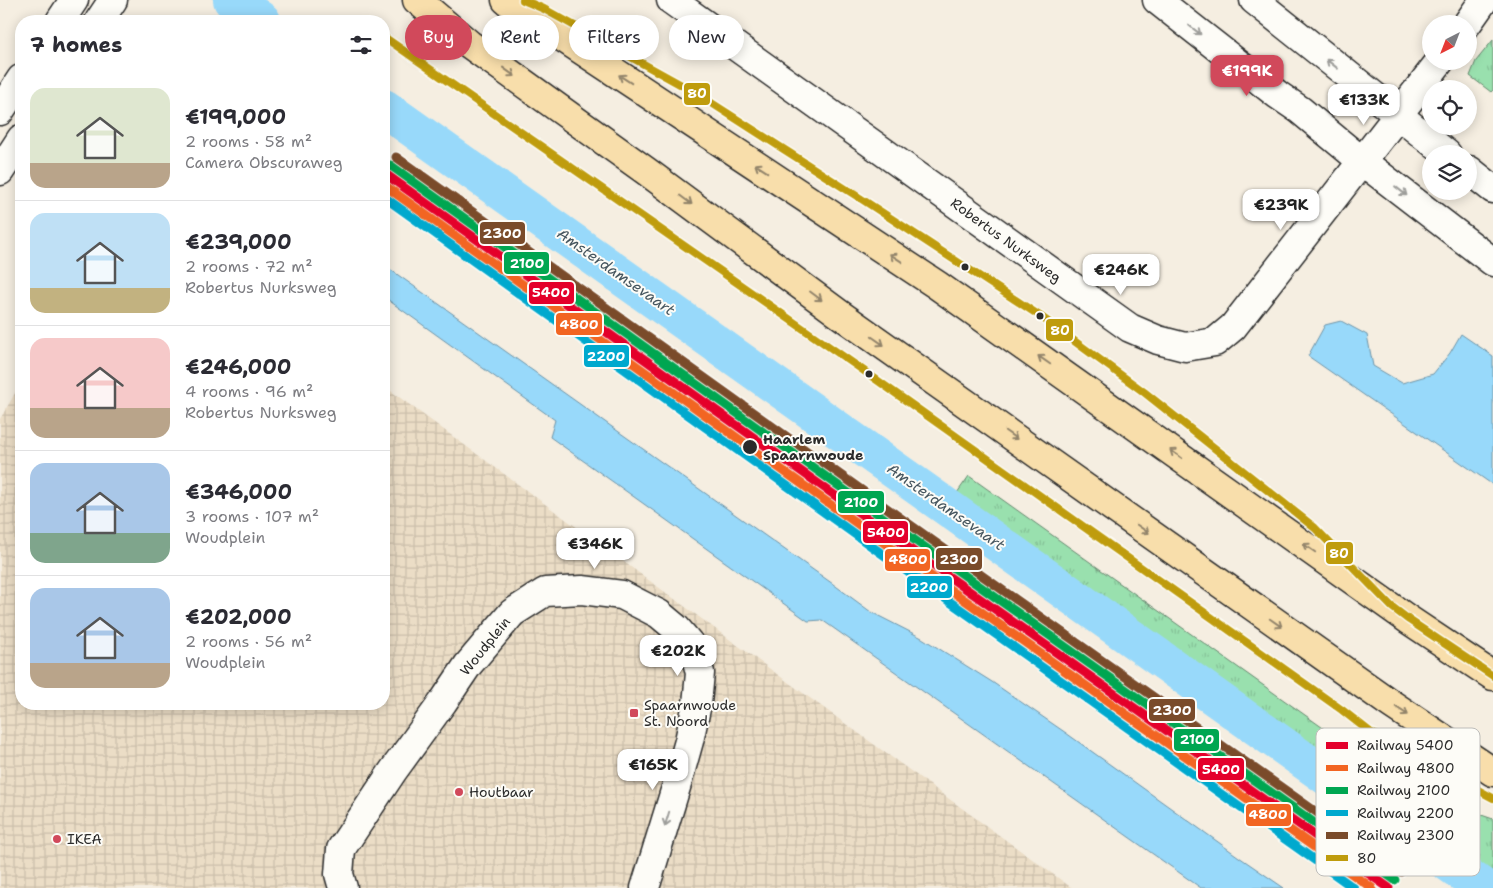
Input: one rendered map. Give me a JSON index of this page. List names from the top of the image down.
{
  "streets": {
    "main road": ["Robertus Nurksweg", "Woudplein"]
  },
  "water": ["Amsterdamsevaart"],
  "places": {
    "other": ["Haarlem Spaarnwoude", "Houtbaar", "IKEA"],
    "transit": ["Spaarnwoude St. Noord"]
  },
  "lines": [
    "transit line 80",
    "rail line 2300",
    "rail line 2100",
    "rail line 5400",
    "rail line 4800",
    "rail line 2200"
  ],
  "legend": [
    "Railway 5400",
    "Railway 4800",
    "Railway 2100",
    "Railway 2200",
    "Railway 2300",
    "80"
  ],
  "north": "bottom left",
  "page": {
    "chip": [
      "Buy",
      "Rent",
      "Filters",
      "New"
    ],
    "heading": "7 homes",
    "price": [
      "€199K",
      "€133K",
      "€239K",
      "€246K",
      "€346K",
      "€202K",
      "€165K"
    ],
    "list": [
      {
        "name": "€199,000",
        "note": "2 rooms · 58 m² · Camera Obscuraweg"
      },
      {
        "name": "€239,000",
        "note": "2 rooms · 72 m² · Robertus Nurksweg"
      },
      {
        "name": "€246,000",
        "note": "4 rooms · 96 m² · Robertus Nurksweg"
      },
      {
        "name": "€346,000",
        "note": "3 rooms · 107 m² · Woudplein"
      },
      {
        "name": "€202,000",
        "note": "2 rooms · 56 m² · Woudplein"
      }
    ]
  }
}
